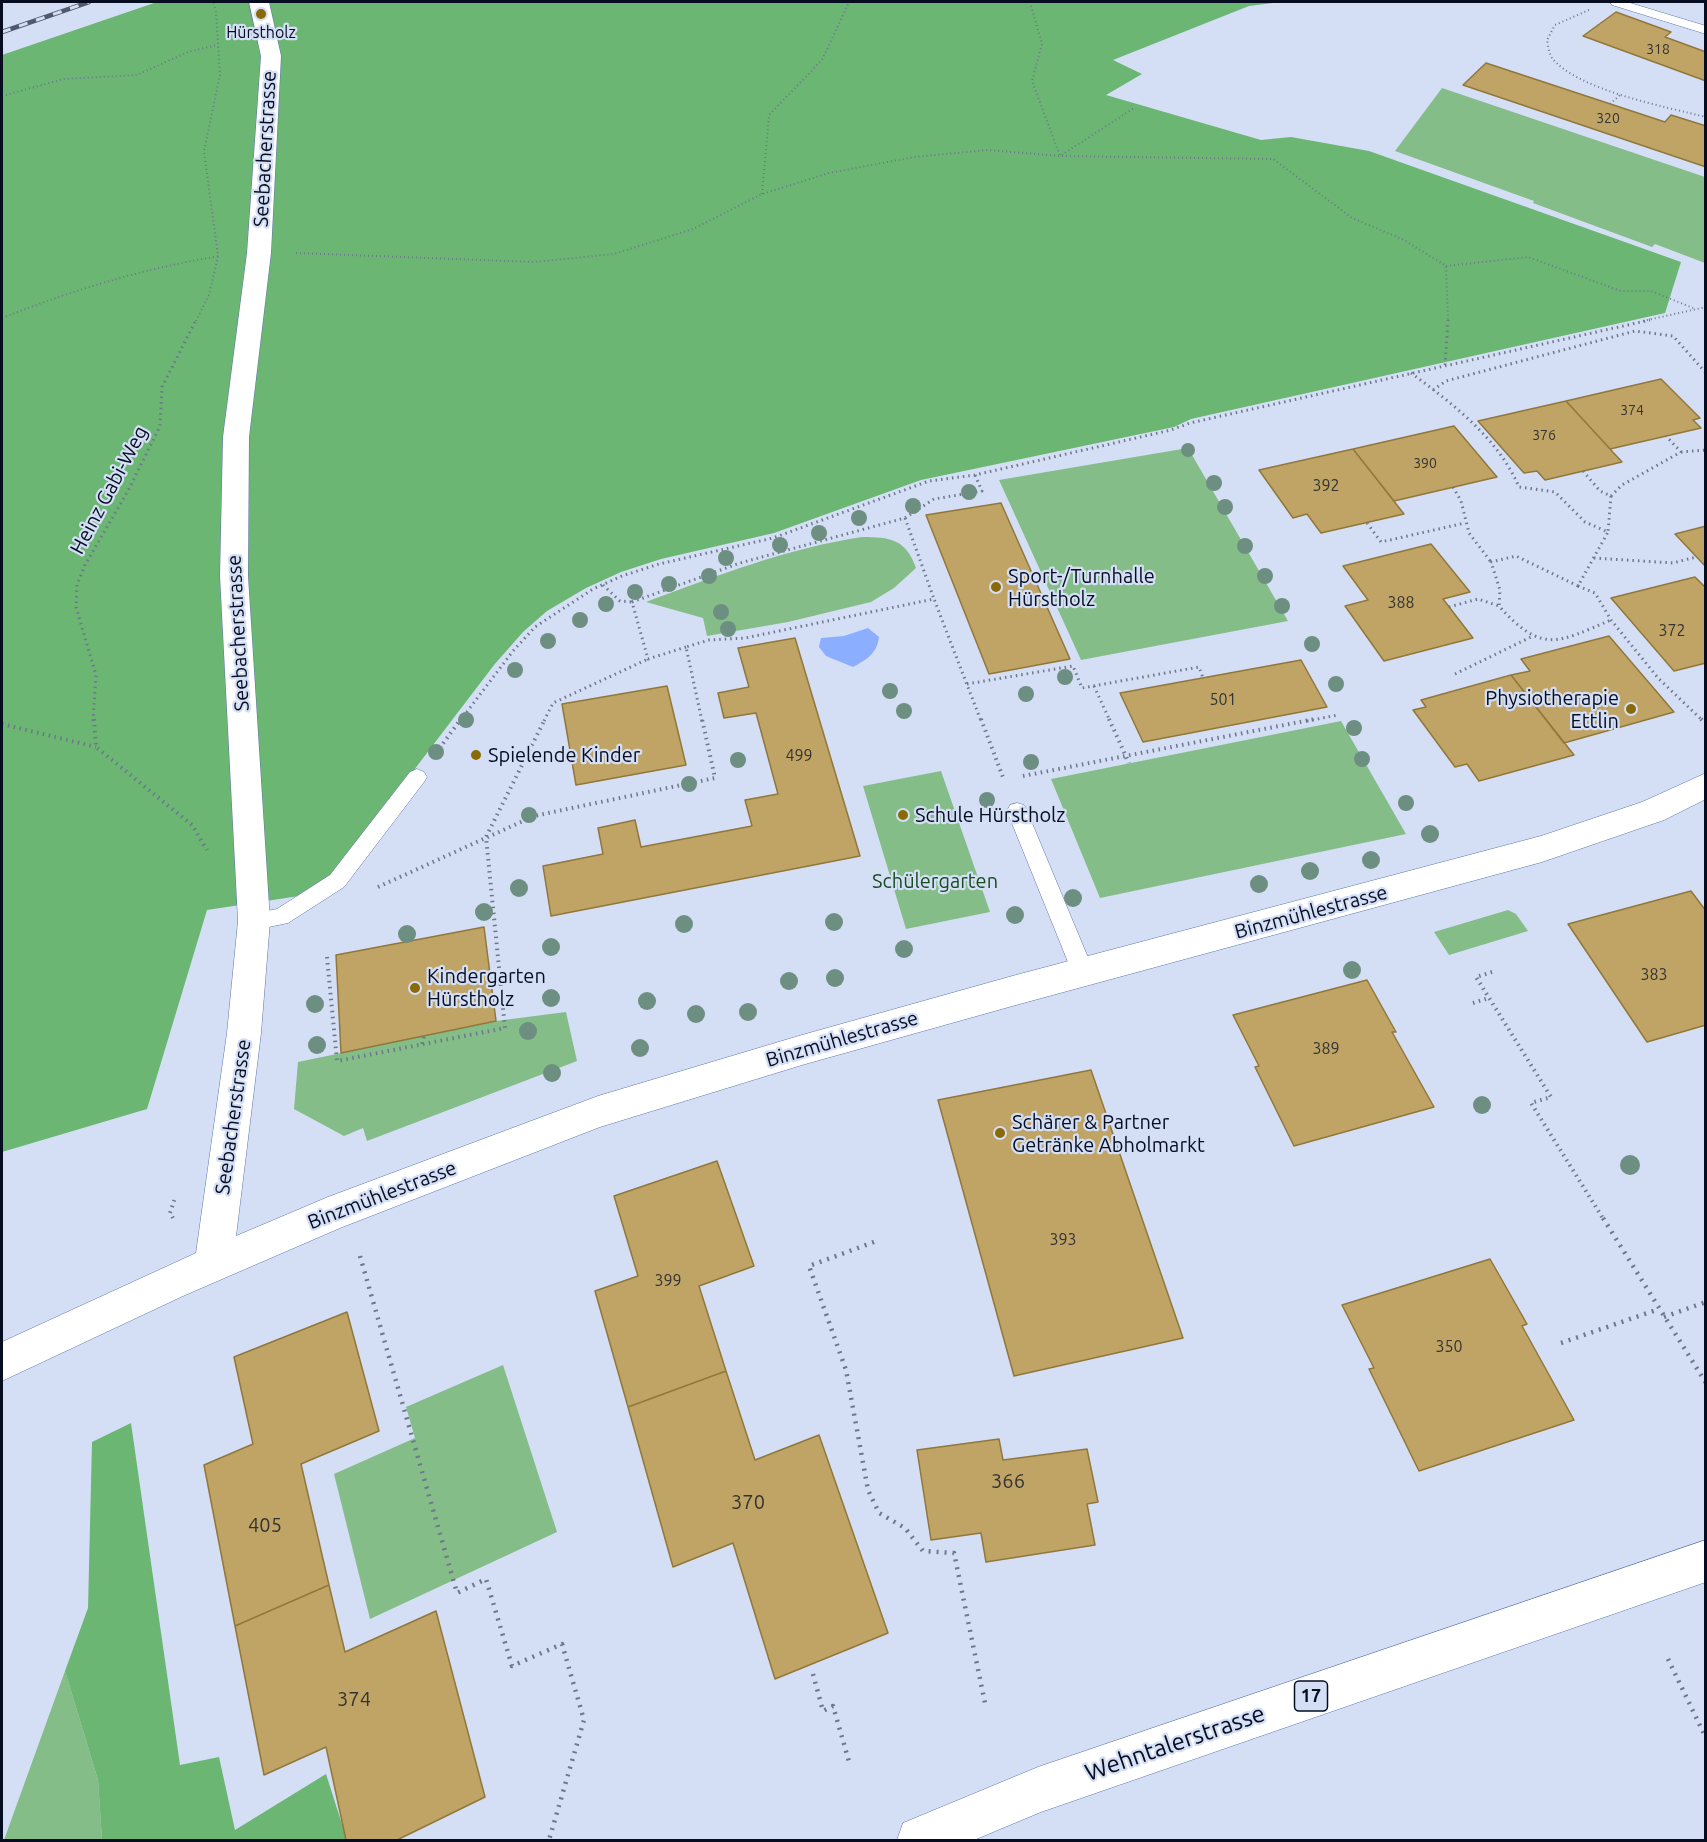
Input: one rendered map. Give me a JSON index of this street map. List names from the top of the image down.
{
  "streets": {
    "street": [
      "Seebacherstrasse",
      "Binzmühlestrasse",
      "17",
      "Wehntalerstrasse"
    ],
    "path": ["Heinz Gabi-Weg"]
  },
  "crossings": [
    ["Seebacherstrasse", "Binzmühlestrasse"]
  ],
  "parks": ["Schülergarten"],
  "places": [
    "Hürstholz",
    "Sport-/Turnhalle Hürstholz",
    "Physiotherapie Ettlin",
    "Spielende Kinder",
    "Schule Hürstholz",
    "Kindergarten Hürstholz",
    "Schärer & Partner Getränke Abholmarkt"
  ],
  "house_numbers": [
    "318",
    "320",
    "374",
    "376",
    "390",
    "392",
    "388",
    "372",
    "501",
    "499",
    "383",
    "389",
    "393",
    "399",
    "350",
    "366",
    "370",
    "405",
    "374"
  ]
}
